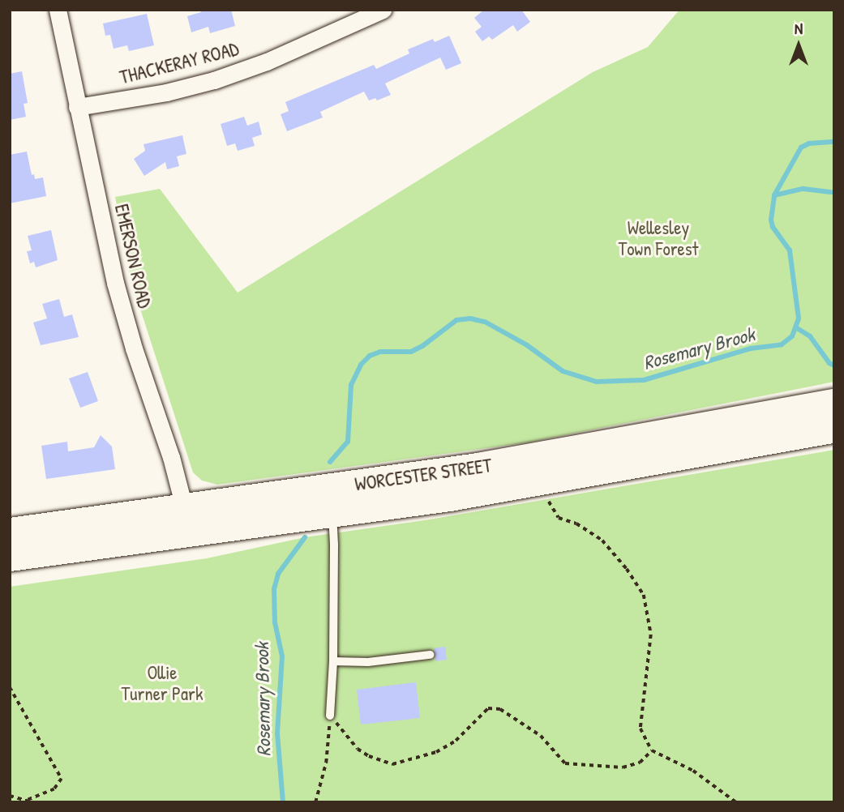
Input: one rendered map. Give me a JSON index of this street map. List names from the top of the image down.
{
  "streets": {
    "highway": ["WORCESTER STREET"],
    "street": ["THACKERAY ROAD", "EMERSON ROAD"]
  },
  "crossings": [
    ["THACKERAY ROAD", "EMERSON ROAD"],
    ["EMERSON ROAD", "WORCESTER STREET"]
  ],
  "water": ["Rosemary Brook"],
  "parks": ["Wellesley Town Forest", "Ollie Turner Park"],
  "north": "top"
}
